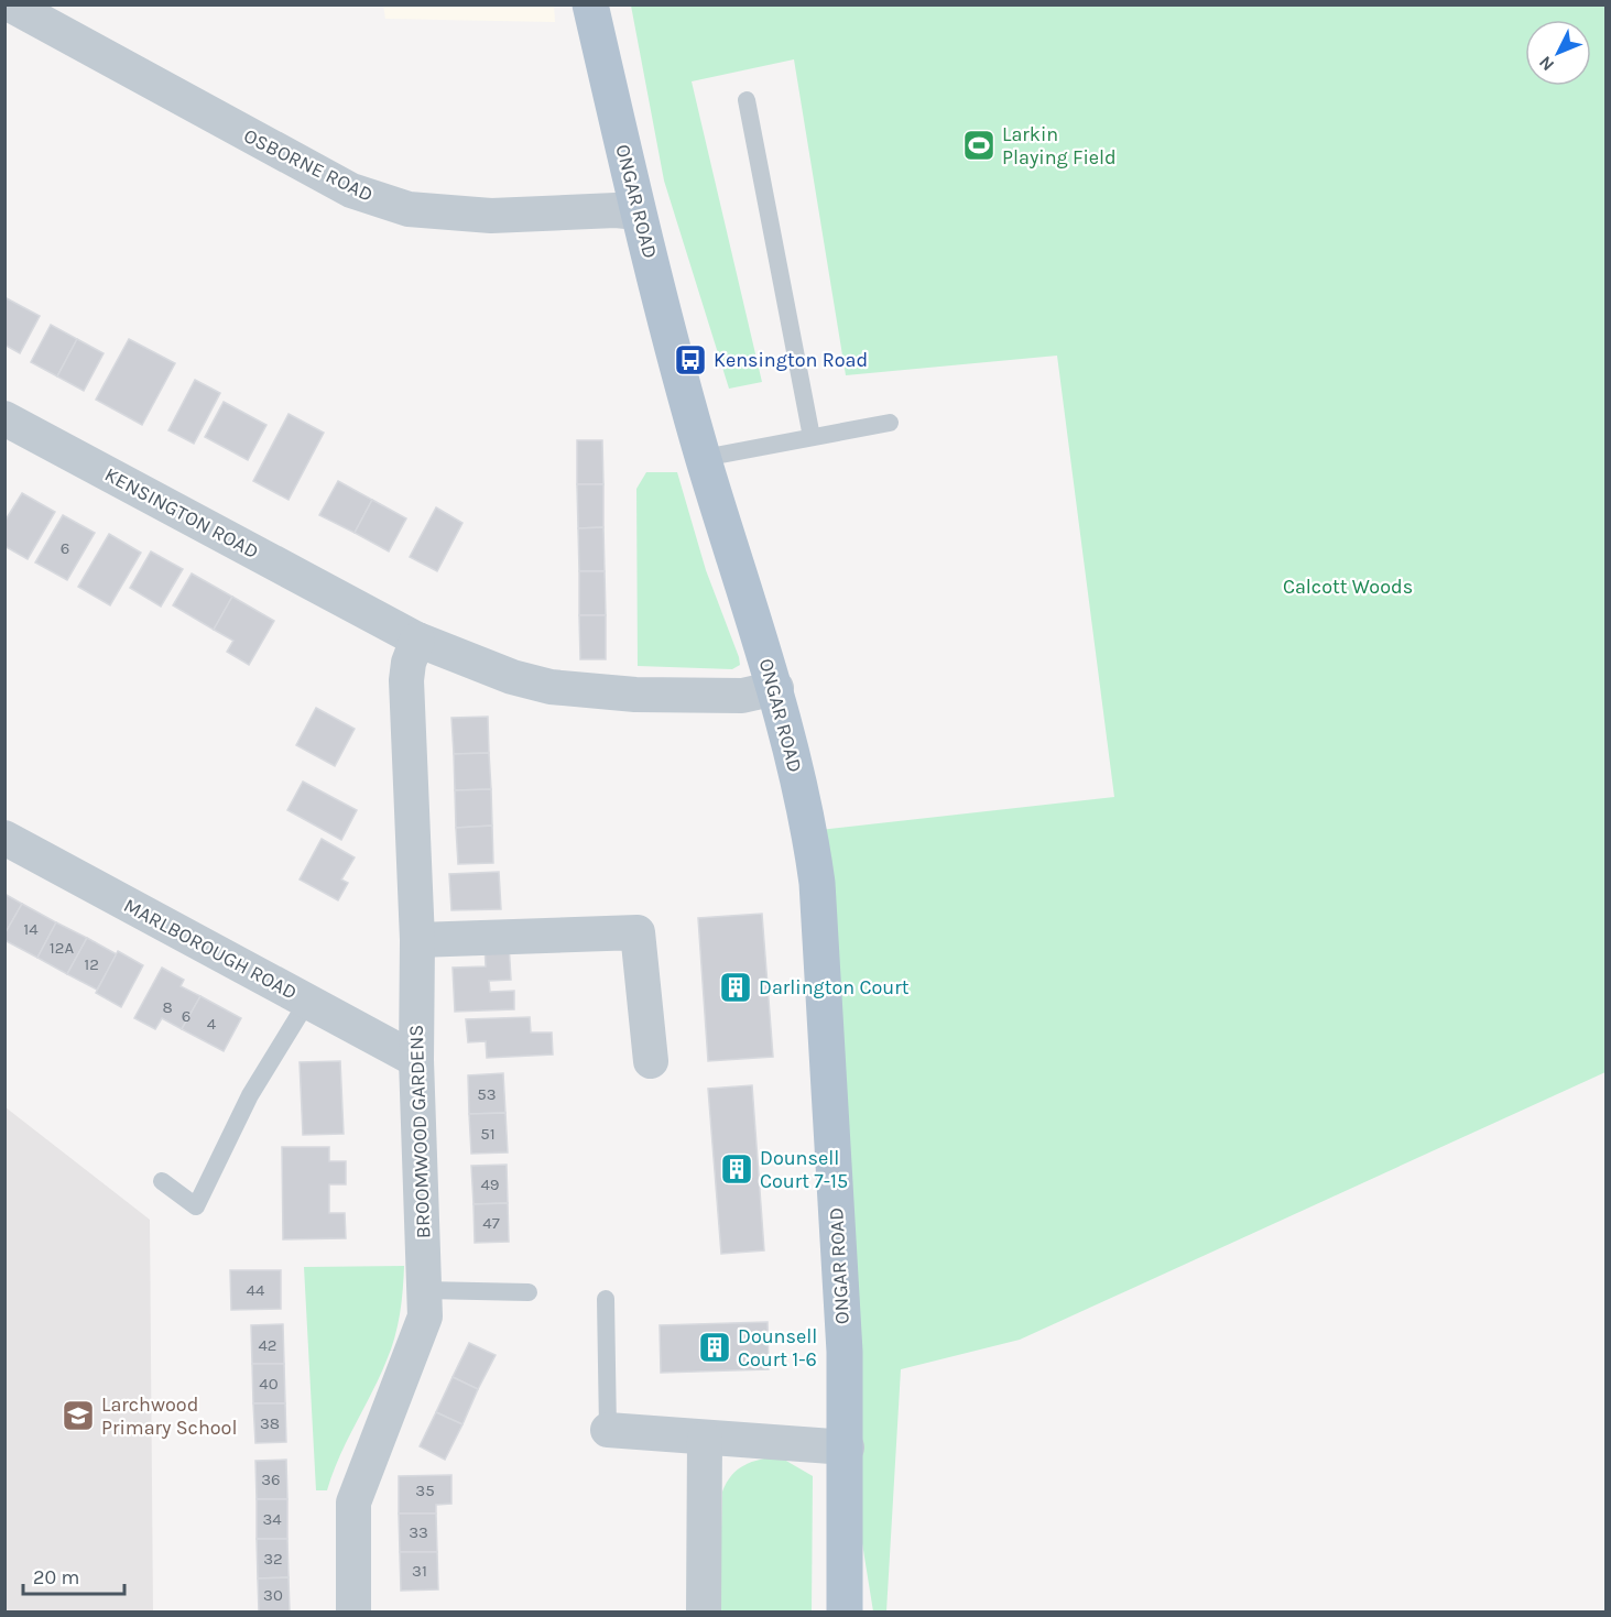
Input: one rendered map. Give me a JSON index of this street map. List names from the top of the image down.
{
  "streets": {
    "main road": ["ONGAR ROAD"],
    "street": [
      "OSBORNE ROAD",
      "KENSINGTON ROAD",
      "MARLBOROUGH ROAD",
      "BROOMWOOD GARDENS"
    ]
  },
  "crossings": [
    ["OSBORNE ROAD", "ONGAR ROAD"],
    ["ONGAR ROAD", "KENSINGTON ROAD"],
    ["KENSINGTON ROAD", "BROOMWOOD GARDENS"],
    ["MARLBOROUGH ROAD", "BROOMWOOD GARDENS"]
  ],
  "parks": ["Calcott Woods"],
  "places": {
    "sports": ["Larkin Playing Field"],
    "bus stop": ["Kensington Road"],
    "building": ["Darlington Court", "Dounsell Court 7-15", "Dounsell Court 1-6"],
    "school or university": ["Larchwood Primary School"]
  },
  "house_numbers": [
    "6",
    "14",
    "12A",
    "12",
    "8",
    "6",
    "4",
    "53",
    "51",
    "49",
    "47",
    "44",
    "42",
    "40",
    "38",
    "36",
    "35",
    "34",
    "33",
    "32",
    "31",
    "30"
  ],
  "scale_bar": "20 m",
  "north": "bottom left"
}
